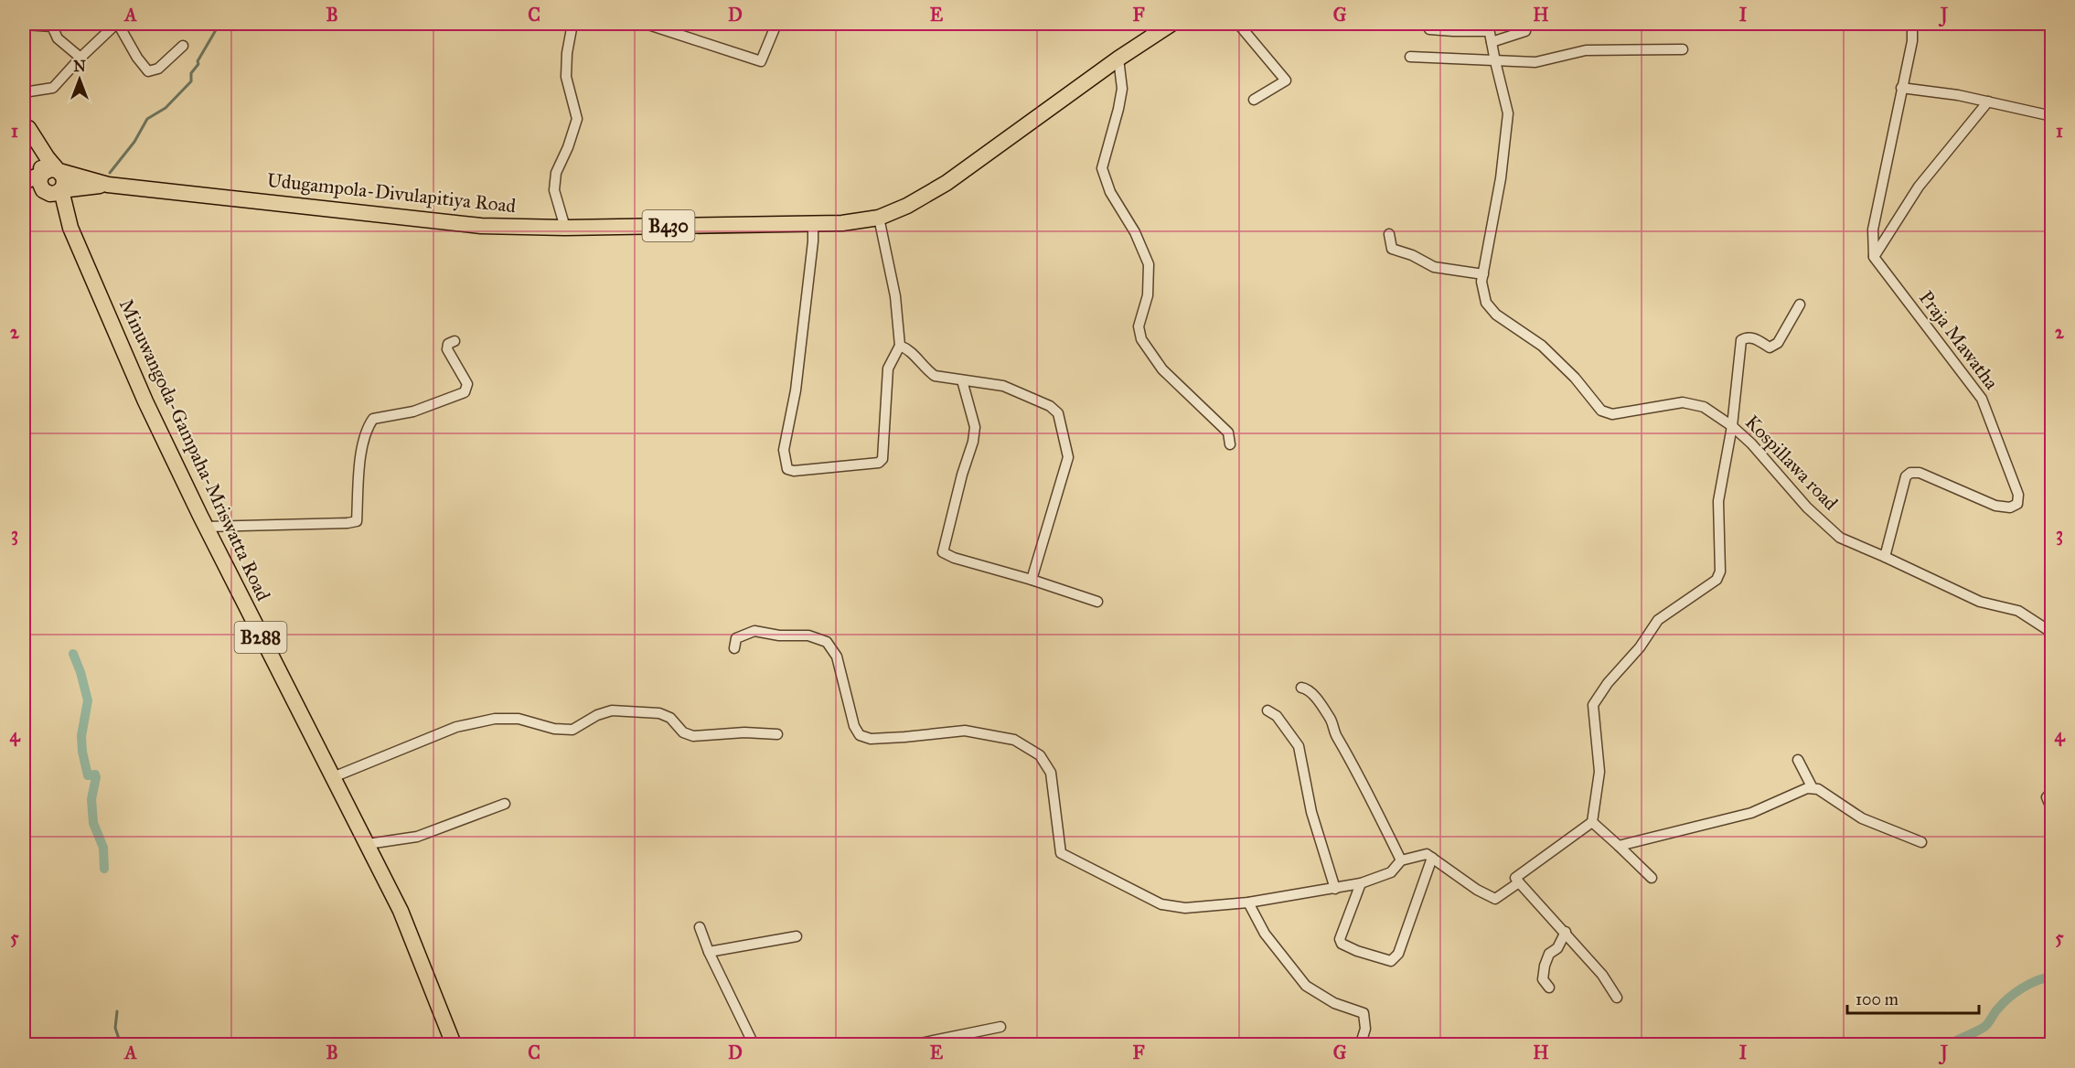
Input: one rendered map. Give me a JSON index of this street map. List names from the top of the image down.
{
  "streets": {
    "main road": [
      "Udugampola-Divulapitiya Road",
      "B430",
      "Minuwangoda-Gampaha-Mriswatta Road",
      "B288"
    ],
    "street": ["Praja Mawatha", "Kospillawa road"]
  },
  "crossings": [
    ["Udugampola-Divulapitiya Road", "Minuwangoda-Gampaha-Mriswatta Road"],
    ["Praja Mawatha", "Kospillawa road"]
  ],
  "scale_bar": "100 m",
  "north": "top",
  "grid": {
    "columns": [
      "A",
      "B",
      "C",
      "D",
      "E",
      "F",
      "G",
      "H",
      "I",
      "J"
    ],
    "rows": [
      "1",
      "2",
      "3",
      "4",
      "5"
    ]
  }
}
